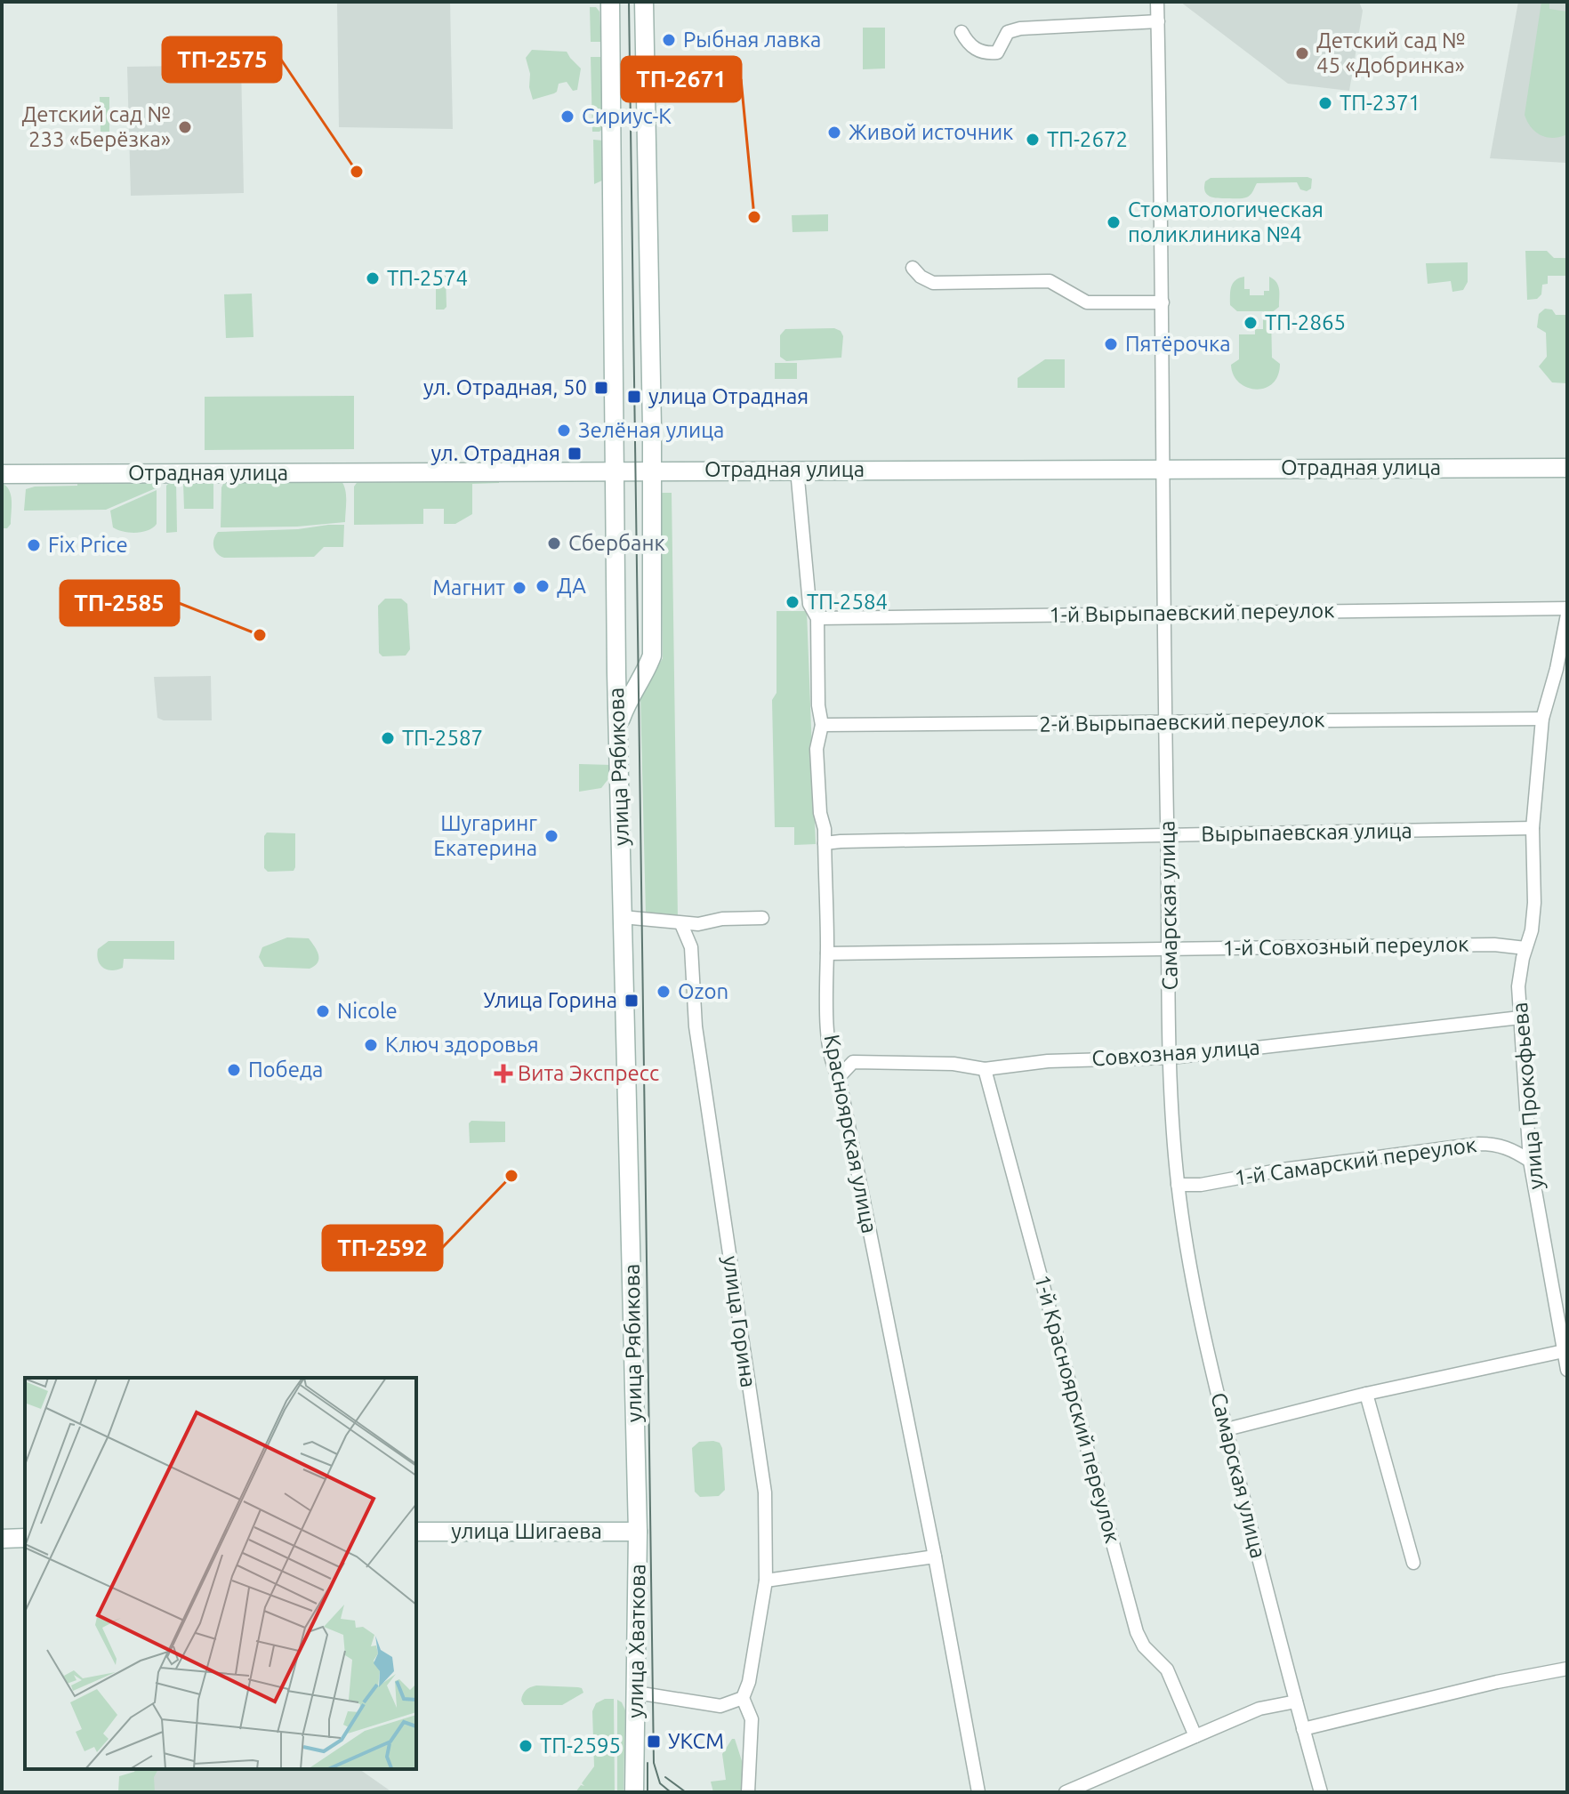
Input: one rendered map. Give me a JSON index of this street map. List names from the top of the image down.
{
  "streets": {
    "main road": [
      "Отрадная улица",
      "улица Рябикова",
      "улица Шигаева",
      "улица Хваткова"
    ],
    "street": [
      "1-й Вырыпаевский переулок",
      "2-й Вырыпаевский переулок",
      "Вырыпаевская улица",
      "Самарская улица",
      "1-й Совхозный переулок",
      "Совхозная улица",
      "улица Прокофьева",
      "Красноярская улица",
      "1-й Самарский переулок",
      "улица Горина",
      "1-й Красноярский переулок"
    ]
  },
  "crossings": [
    ["Отрадная улица", "улица Рябикова"],
    ["Отрадная улица", "Самарская улица"],
    ["Отрадная улица", "Красноярская улица"],
    ["1-й Вырыпаевский переулок", "Самарская улица"],
    ["1-й Вырыпаевский переулок", "Красноярская улица"],
    ["2-й Вырыпаевский переулок", "Самарская улица"],
    ["2-й Вырыпаевский переулок", "Красноярская улица"],
    ["улица Рябикова", "улица Шигаева"],
    ["улица Рябикова", "улица Хваткова"],
    ["Вырыпаевская улица", "Самарская улица"],
    ["Вырыпаевская улица", "Красноярская улица"],
    ["Самарская улица", "1-й Совхозный переулок"],
    ["Самарская улица", "Совхозная улица"],
    ["Самарская улица", "1-й Самарский переулок"],
    ["1-й Совхозный переулок", "улица Прокофьева"],
    ["1-й Совхозный переулок", "Красноярская улица"],
    ["Совхозная улица", "улица Прокофьева"],
    ["Совхозная улица", "1-й Красноярский переулок"],
    ["улица Прокофьева", "1-й Самарский переулок"],
    ["улица Шигаева", "улица Хваткова"]
  ],
  "places": {
    "other": [
      "Рыбная лавка",
      "Детский сад № 45 «Добринка»",
      "ТП-2371",
      "Сириус-К",
      "Детский сад № 233 «Берёзка»",
      "Живой источник",
      "ТП-2672",
      "ТП-2575",
      "ТП-2671",
      "Стоматологическая поликлиника №4",
      "ТП-2574",
      "ТП-2865",
      "Пятёрочка",
      "Зелёная улица",
      "Сбербанк",
      "Fix Price",
      "ДА",
      "Магнит",
      "ТП-2584",
      "ТП-2585",
      "ТП-2587",
      "Шугаринг Екатерина",
      "Ozon",
      "Nicole",
      "Ключ здоровья",
      "Победа",
      "ТП-2592",
      "ТП-2595"
    ],
    "transit": [
      "ул. Отрадная, 50",
      "улица Отрадная",
      "ул. Отрадная",
      "Улица Горина",
      "УКСМ"
    ],
    "health": ["Вита Экспресс"]
  }
}
